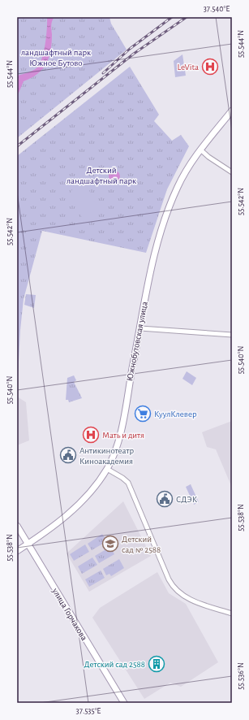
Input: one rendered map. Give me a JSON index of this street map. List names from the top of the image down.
{
  "streets": {
    "street": ["Южнобутовская улица", "улица Горчакова"]
  },
  "crossings": [
    ["Южнобутовская улица", "улица Горчакова"]
  ],
  "parks": ["ландшафтный парк Южное Бутово", "Детский ландшафтный парк"],
  "places": {
    "hospital": ["LeVita", "Мать и дитя"],
    "supermarket": ["КуулКлевер"],
    "public building": ["Антикинотеатр Киноакадемия", "СДЭК"],
    "school or university": ["Детский сад № 2588"],
    "building": ["Детский сад 2588"]
  },
  "coordinates": [
    "37.540°E",
    "55.544°N",
    "55.542°N",
    "55.540°N",
    "55.538°N",
    "55.536°N",
    "37.535°E"
  ]
}
